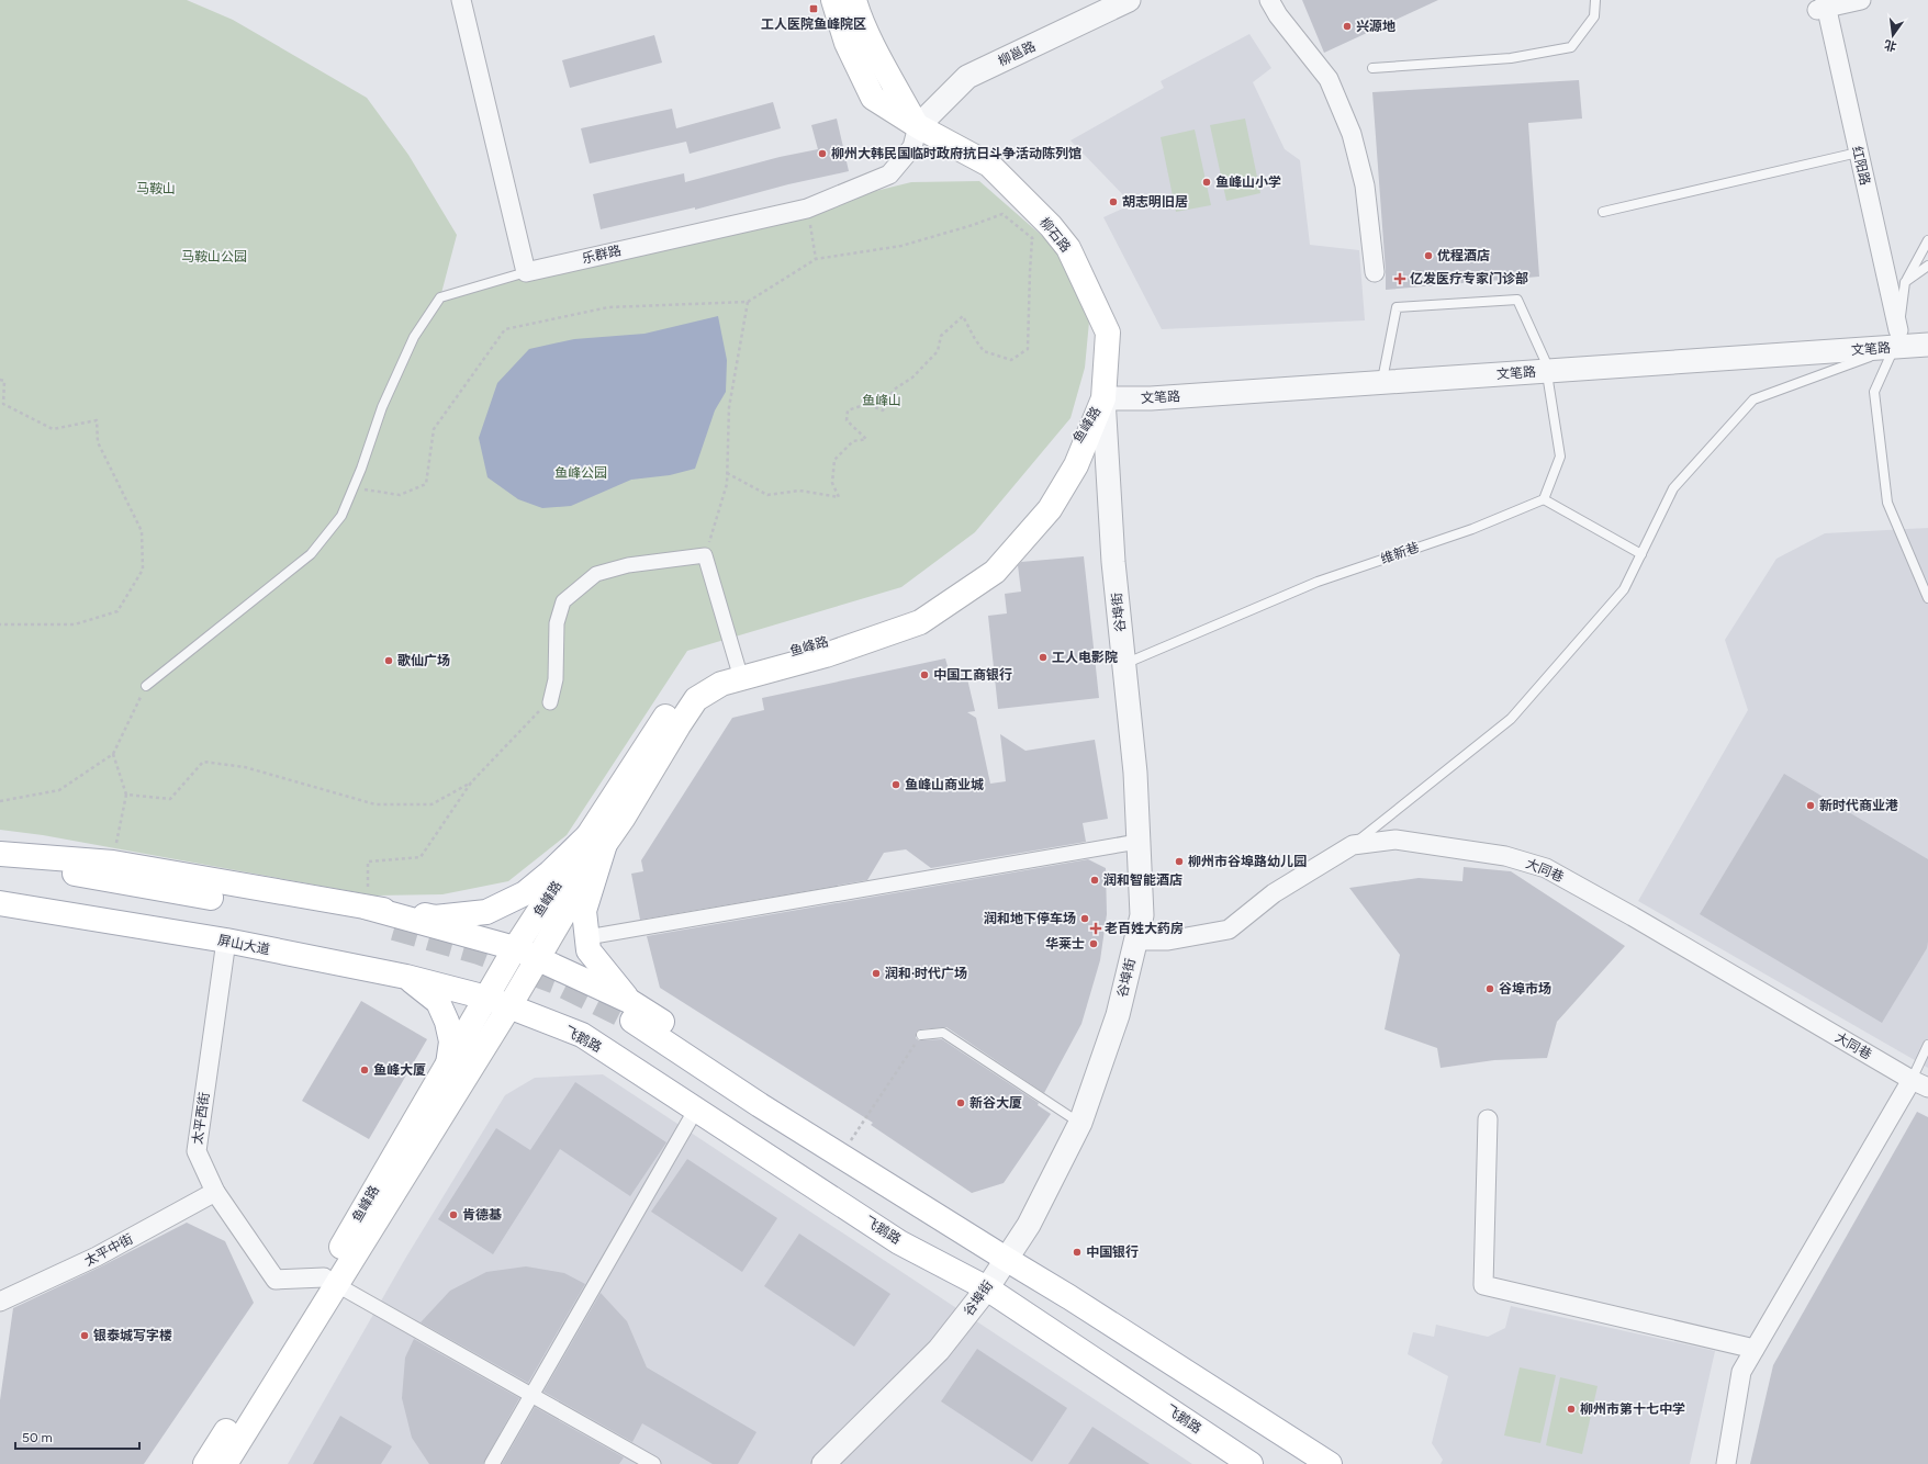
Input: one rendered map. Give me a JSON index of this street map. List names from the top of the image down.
{
  "streets": {
    "main road": [
      "柳石路",
      "鱼峰路",
      "屏山大道",
      "飞鹅路"
    ],
    "street": [
      "柳邕路",
      "红阳路",
      "乐群路",
      "文笔路",
      "谷埠街",
      "大同巷",
      "太平西街",
      "太平中街"
    ],
    "lane": ["维新巷"]
  },
  "crossings": [
    ["柳邕路", "柳石路"],
    ["柳邕路", "乐群路"],
    ["红阳路", "文笔路"],
    ["柳石路", "乐群路"],
    ["柳石路", "文笔路"],
    ["柳石路", "鱼峰路"],
    ["柳石路", "谷埠街"],
    ["文笔路", "鱼峰路"],
    ["文笔路", "谷埠街"],
    ["鱼峰路", "谷埠街"],
    ["鱼峰路", "屏山大道"],
    ["鱼峰路", "飞鹅路"],
    ["鱼峰路", "太平西街"],
    ["维新巷", "谷埠街"],
    ["谷埠街", "大同巷"],
    ["谷埠街", "飞鹅路"],
    ["屏山大道", "飞鹅路"],
    ["屏山大道", "太平西街"],
    ["太平西街", "太平中街"]
  ],
  "parks": [
    "马鞍山",
    "马鞍山公园",
    "鱼峰山",
    "鱼峰公园"
  ],
  "places": {
    "transit": ["工人医院鱼峰院区"],
    "other": [
      "兴源地",
      "柳州大韩民国临时政府抗日斗争活动陈列馆",
      "鱼峰山小学",
      "胡志明旧居",
      "优程酒店",
      "工人电影院",
      "歌仙广场",
      "中国工商银行",
      "鱼峰山商业城",
      "新时代商业港",
      "柳州市谷埠路幼儿园",
      "润和智能酒店",
      "润和地下停车场",
      "华莱士",
      "润和·时代广场",
      "谷埠市场",
      "鱼峰大厦",
      "新谷大厦",
      "肯德基",
      "中国银行",
      "银泰城写字楼",
      "柳州市第十七中学"
    ],
    "health": ["亿发医疗专家门诊部", "老百姓大药房"]
  },
  "scale_bar": "50 m",
  "north": "bottom"
}
